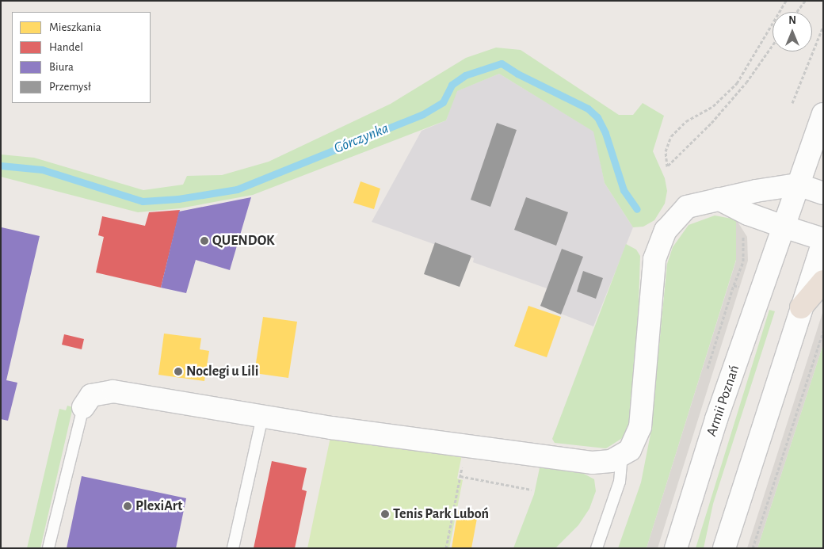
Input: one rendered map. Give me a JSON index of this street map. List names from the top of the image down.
{
  "streets": {
    "street": ["Armii Poznań"]
  },
  "water": ["Górczynka"],
  "places": [
    "QUENDOK",
    "Noclegi u Lili",
    "PlexiArt",
    "Tenis Park Luboń"
  ],
  "legend": [
    "Mieszkania",
    "Handel",
    "Biura",
    "Przemysł"
  ],
  "north": "top"
}
